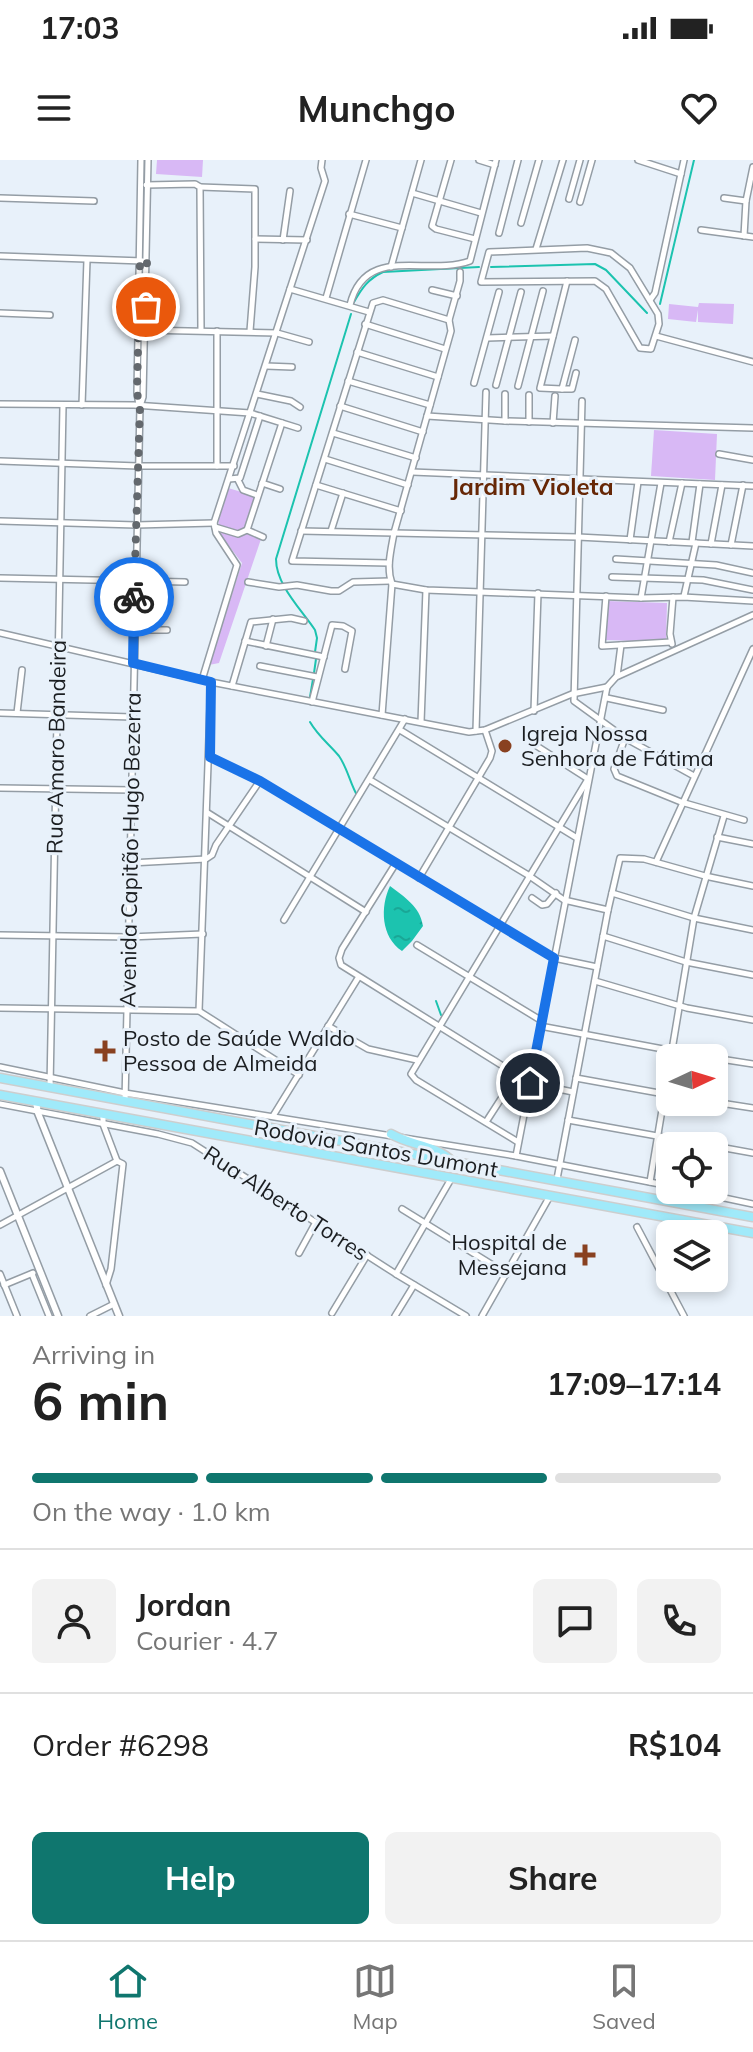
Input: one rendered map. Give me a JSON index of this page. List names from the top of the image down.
{
  "streets": {
    "highway": ["Rodovia Santos Dumont"],
    "street": ["Rua Amaro Bandeira", "Avenida Capitão Hugo Bezerra", "Rua Alberto Torres"]
  },
  "crossings": [
    ["Rua Amaro Bandeira", "Rodovia Santos Dumont"],
    ["Avenida Capitão Hugo Bezerra", "Rodovia Santos Dumont"],
    ["Rodovia Santos Dumont", "Rua Alberto Torres"]
  ],
  "districts": ["Jardim Violeta"],
  "places": {
    "other": ["Igreja Nossa Senhora de Fátima"],
    "health": ["Posto de Saúde Waldo Pessoa de Almeida", "Hospital de Messejana"]
  },
  "north": "right",
  "page": {
    "status": "17:03",
    "header": "Munchgo",
    "heading": ["6 min", "Arriving in", "17:09–17:14"],
    "panel": [
      "Jordan",
      "Courier · 4.7",
      "Order #6298",
      "R$104"
    ],
    "bar": "On the way · 1.0 km",
    "buttons": ["Help", "Share"],
    "tabs": ["Home", "Map", "Saved"]
  }
}
